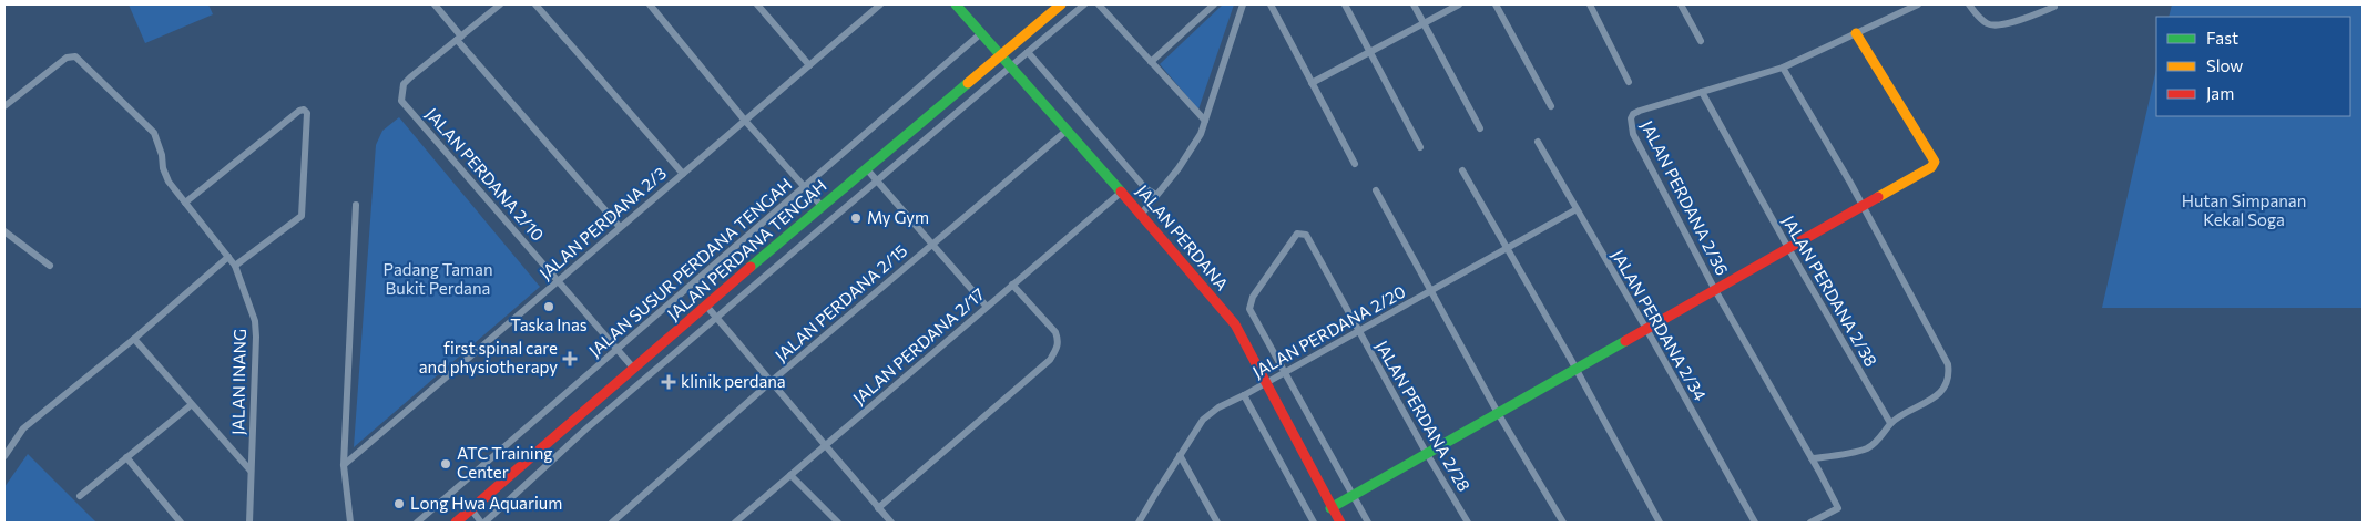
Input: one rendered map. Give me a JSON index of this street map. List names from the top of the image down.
{
  "streets": {
    "street": [
      "JALAN PERDANA 2/10",
      "JALAN PERDANA 2/36",
      "JALAN PERDANA 2/3",
      "JALAN PERDANA",
      "JALAN PERDANA TENGAH",
      "JALAN SUSUR PERDANA TENGAH",
      "JALAN PERDANA 2/38",
      "JALAN PERDANA 2/15",
      "JALAN PERDANA 2/34",
      "JALAN PERDANA 2/20",
      "JALAN PERDANA 2/17",
      "JALAN INANG",
      "JALAN PERDANA 2/28"
    ]
  },
  "crossings": [
    ["JALAN PERDANA 2/10", "JALAN PERDANA 2/3"],
    ["JALAN PERDANA 2/10", "JALAN PERDANA TENGAH"],
    ["JALAN PERDANA 2/10", "JALAN SUSUR PERDANA TENGAH"],
    ["JALAN PERDANA 2/36", "JALAN PERDANA 2/38"],
    ["JALAN PERDANA", "JALAN PERDANA TENGAH"],
    ["JALAN PERDANA", "JALAN SUSUR PERDANA TENGAH"],
    ["JALAN PERDANA", "JALAN PERDANA 2/15"],
    ["JALAN PERDANA", "JALAN PERDANA 2/20"],
    ["JALAN PERDANA", "JALAN PERDANA 2/17"],
    ["JALAN PERDANA 2/34", "JALAN PERDANA 2/20"],
    ["JALAN PERDANA 2/20", "JALAN PERDANA 2/28"]
  ],
  "parks": ["Hutan Simpanan Kekal Soga", "Padang Taman Bukit Perdana"],
  "places": {
    "other": [
      "My Gym",
      "Taska Inas",
      "ATC Training Center",
      "Long Hwa Aquarium"
    ],
    "health": ["first spinal care and physiotherapy", "klinik perdana"]
  },
  "legend": ["Fast", "Slow", "Jam"]
}
